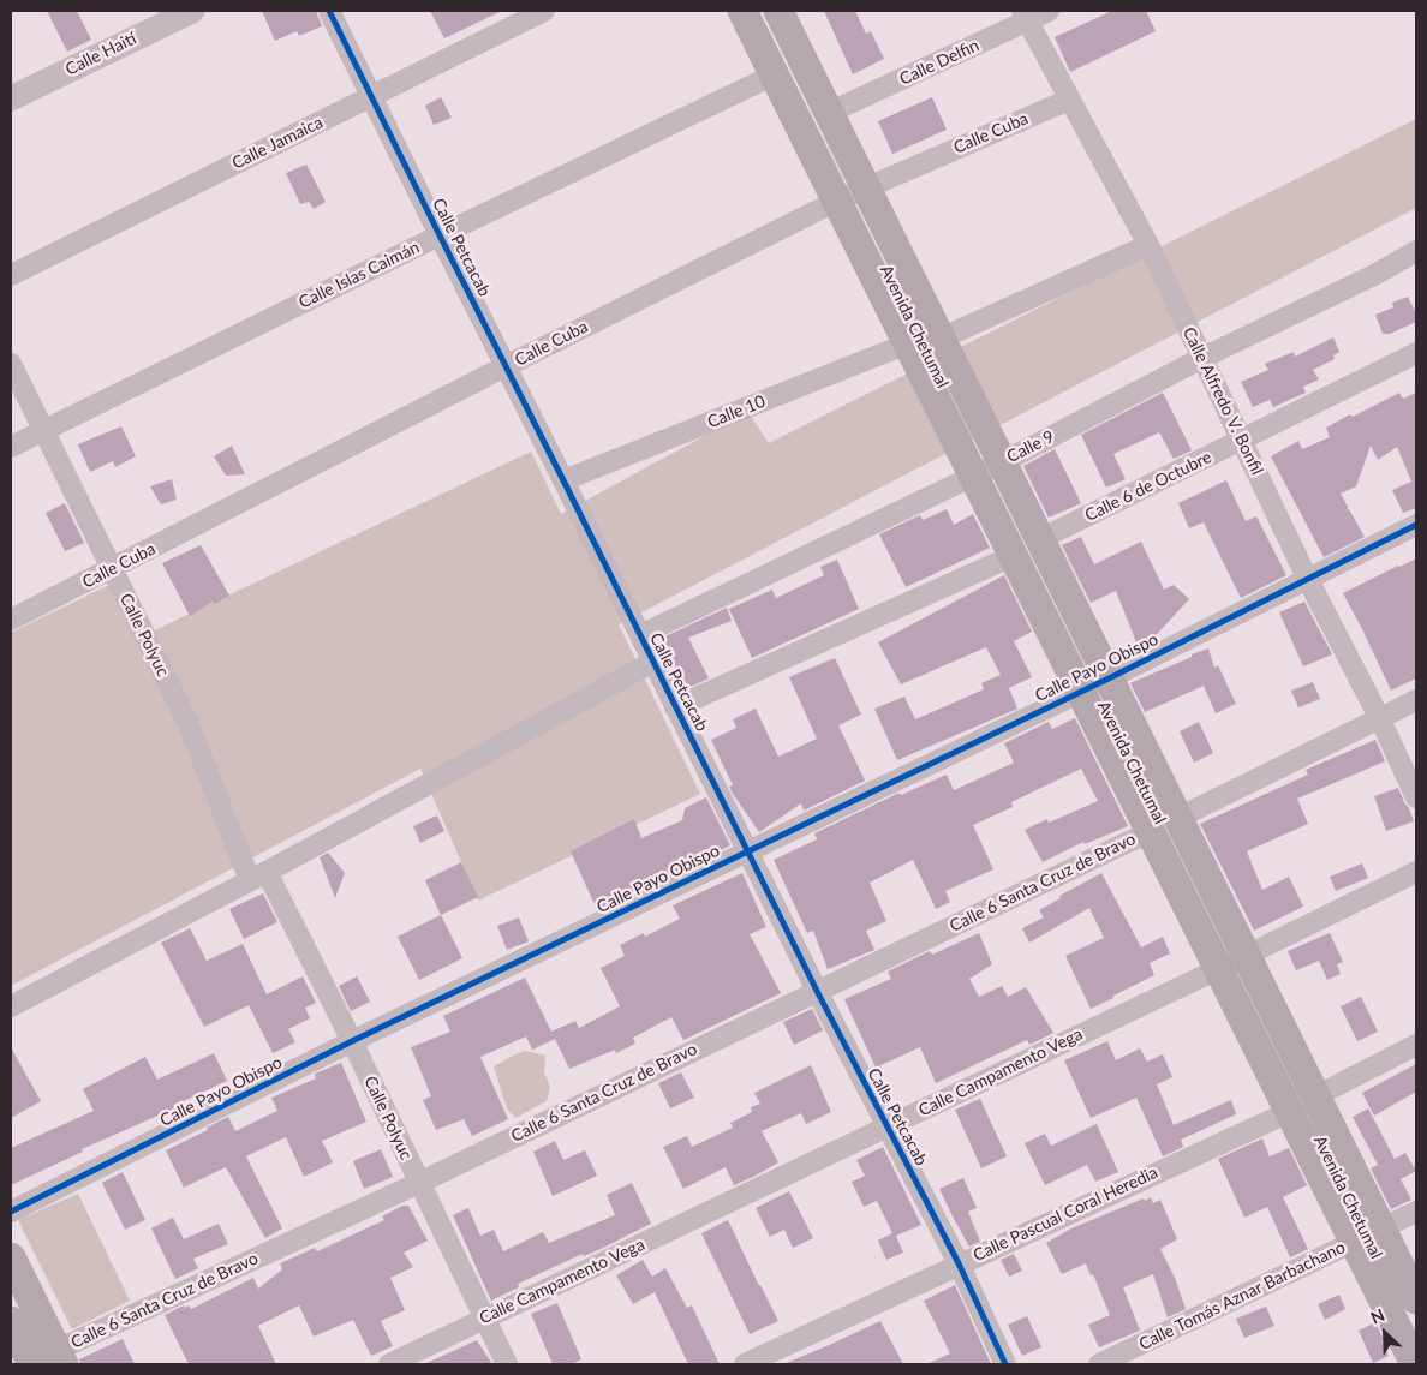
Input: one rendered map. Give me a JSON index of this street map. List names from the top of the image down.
{
  "streets": {
    "main road": ["Avenida Chetumal"],
    "street": [
      "Calle Haití",
      "Calle Delfin",
      "Calle Cuba",
      "Calle Jamaica",
      "Calle Petcacab",
      "Calle Islas Caimán",
      "Calle Alfredo V. Bonfil",
      "Calle 10",
      "Calle 9",
      "Calle 6 de Octubre",
      "Calle Polyuc",
      "Calle Payo Obispo",
      "Calle 6 Santa Cruz de Bravo",
      "Calle Campamento Vega",
      "Calle Pascual Coral Heredia",
      "Calle Tomás Aznar Barbachano"
    ]
  },
  "crossings": [
    ["Calle Delfin", "Avenida Chetumal"],
    ["Calle Delfin", "Calle Alfredo V. Bonfil"],
    ["Calle Cuba", "Calle Petcacab"],
    ["Calle Cuba", "Avenida Chetumal"],
    ["Calle Cuba", "Calle Alfredo V. Bonfil"],
    ["Calle Cuba", "Calle Polyuc"],
    ["Calle Jamaica", "Calle Petcacab"],
    ["Calle Petcacab", "Calle Islas Caimán"],
    ["Calle Petcacab", "Calle 10"],
    ["Calle Petcacab", "Calle 9"],
    ["Calle Petcacab", "Calle Payo Obispo"],
    ["Calle Petcacab", "Calle 6 Santa Cruz de Bravo"],
    ["Calle Petcacab", "Calle Campamento Vega"],
    ["Calle Petcacab", "Calle Pascual Coral Heredia"],
    ["Calle Islas Caimán", "Avenida Chetumal"],
    ["Calle Islas Caimán", "Calle Polyuc"],
    ["Avenida Chetumal", "Calle 10"],
    ["Avenida Chetumal", "Calle 9"],
    ["Avenida Chetumal", "Calle 6 de Octubre"],
    ["Avenida Chetumal", "Calle Payo Obispo"],
    ["Avenida Chetumal", "Calle 6 Santa Cruz de Bravo"],
    ["Avenida Chetumal", "Calle Campamento Vega"],
    ["Avenida Chetumal", "Calle Pascual Coral Heredia"],
    ["Avenida Chetumal", "Calle Tomás Aznar Barbachano"],
    ["Calle Alfredo V. Bonfil", "Calle 9"],
    ["Calle Alfredo V. Bonfil", "Calle 6 de Octubre"],
    ["Calle Alfredo V. Bonfil", "Calle Payo Obispo"],
    ["Calle Polyuc", "Calle Payo Obispo"],
    ["Calle Polyuc", "Calle 6 Santa Cruz de Bravo"],
    ["Calle Polyuc", "Calle Campamento Vega"]
  ],
  "north": "top left"
}
